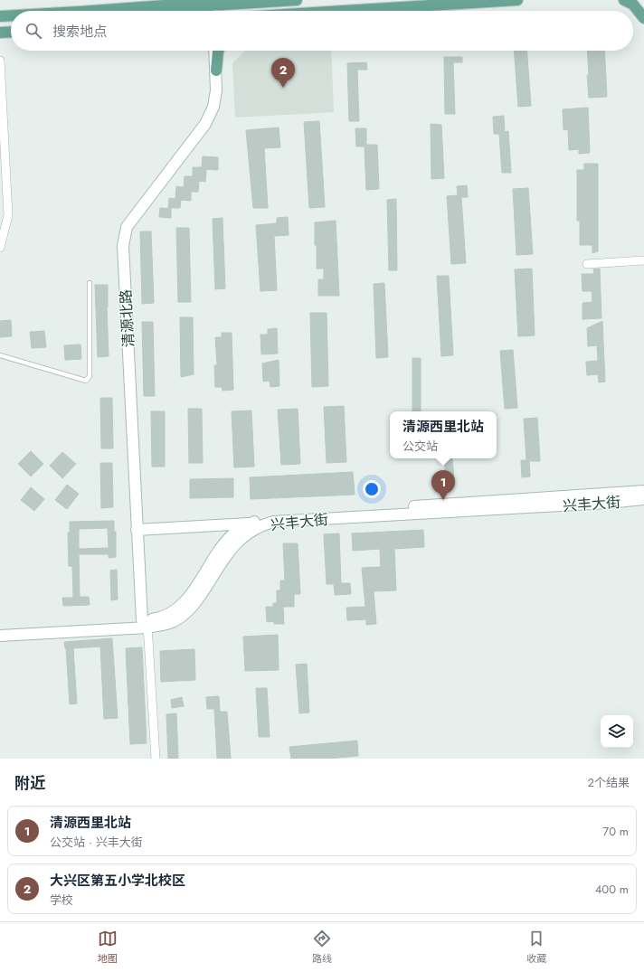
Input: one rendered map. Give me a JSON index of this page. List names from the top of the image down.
{
  "streets": {
    "main road": ["清源北路", "兴丰大街"]
  },
  "crossings": [
    ["清源北路", "兴丰大街"]
  ],
  "page": {
    "search": "搜索地点",
    "pins": ["2", "1"],
    "popup": ["清源西里北站", "公交站"],
    "heading": ["附近", "2个结果"],
    "list": [
      {
        "mark": "1",
        "name": "清源西里北站",
        "note": "公交站 · 兴丰大街",
        "value": "70 m"
      },
      {
        "mark": "2",
        "name": "大兴区第五小学北校区",
        "note": "学校",
        "value": "400 m"
      }
    ],
    "nav": ["地图", "路线", "收藏"]
  }
}
